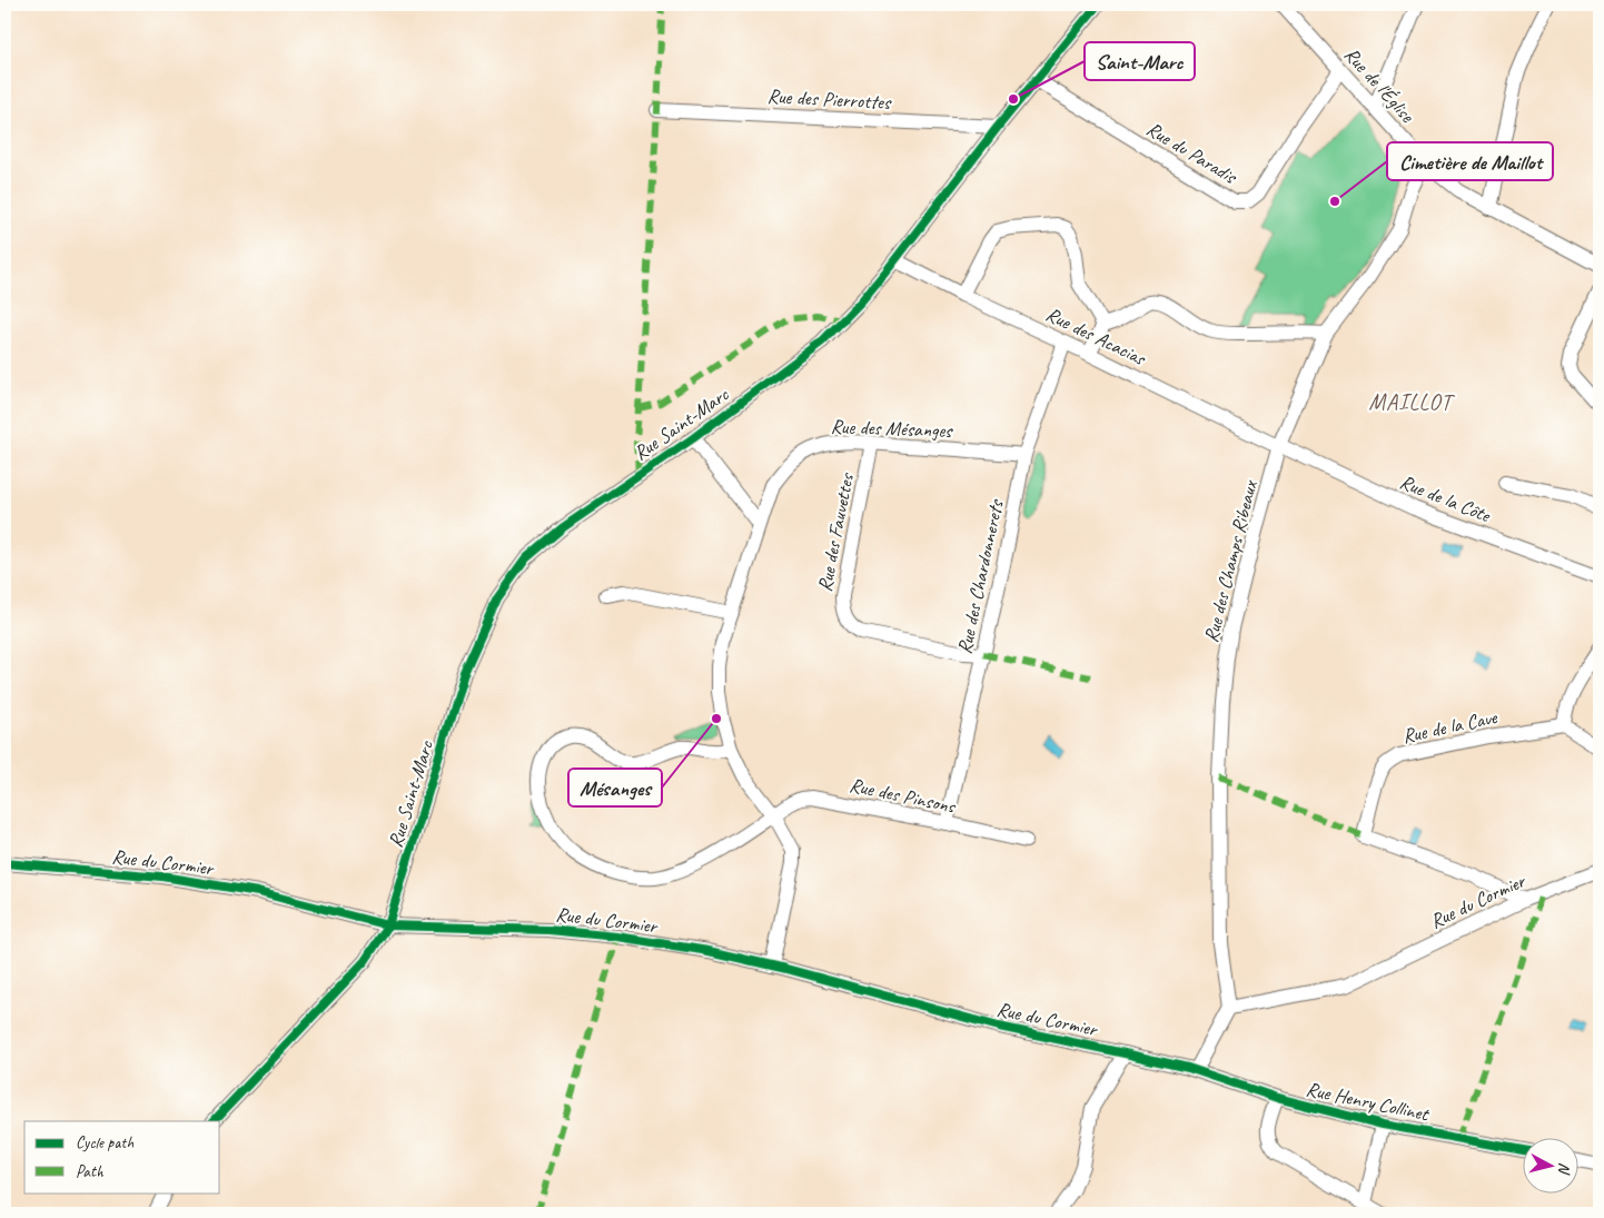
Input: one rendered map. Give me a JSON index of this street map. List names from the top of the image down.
{
  "streets": {
    "street": [
      "Rue de l'Église",
      "Rue des Pierrottes",
      "Rue du Paradis",
      "Rue des Acacias",
      "Rue Saint-Marc",
      "Rue des Mésanges",
      "Rue de la Côte",
      "Rue des Fauvettes",
      "Rue des Champs Ribeaux",
      "Rue des Chardonnerets",
      "Rue de la Cave",
      "Rue des Pinsons",
      "Rue du Cormier",
      "Rue Henry Collinet"
    ]
  },
  "crossings": [
    ["Rue de l'Église", "Rue du Paradis"],
    ["Rue de l'Église", "Rue des Champs Ribeaux"],
    ["Rue des Pierrottes", "Rue Saint-Marc"],
    ["Rue du Paradis", "Rue Saint-Marc"],
    ["Rue des Acacias", "Rue Saint-Marc"],
    ["Rue des Acacias", "Rue de la Côte"],
    ["Rue des Acacias", "Rue des Champs Ribeaux"],
    ["Rue des Acacias", "Rue des Chardonnerets"],
    ["Rue Saint-Marc", "Rue du Cormier"],
    ["Rue des Mésanges", "Rue des Fauvettes"],
    ["Rue des Mésanges", "Rue des Chardonnerets"],
    ["Rue des Mésanges", "Rue des Pinsons"],
    ["Rue des Mésanges", "Rue du Cormier"],
    ["Rue de la Côte", "Rue des Champs Ribeaux"],
    ["Rue des Fauvettes", "Rue des Chardonnerets"],
    ["Rue des Champs Ribeaux", "Rue du Cormier"],
    ["Rue des Chardonnerets", "Rue des Pinsons"],
    ["Rue de la Cave", "Rue du Cormier"],
    ["Rue du Cormier", "Rue Henry Collinet"]
  ],
  "districts": ["MAILLOT"],
  "places": ["Saint-Marc", "Cimetière de Maillot", "Mésanges"],
  "legend": ["Cycle path", "Path"],
  "north": "right"
}
